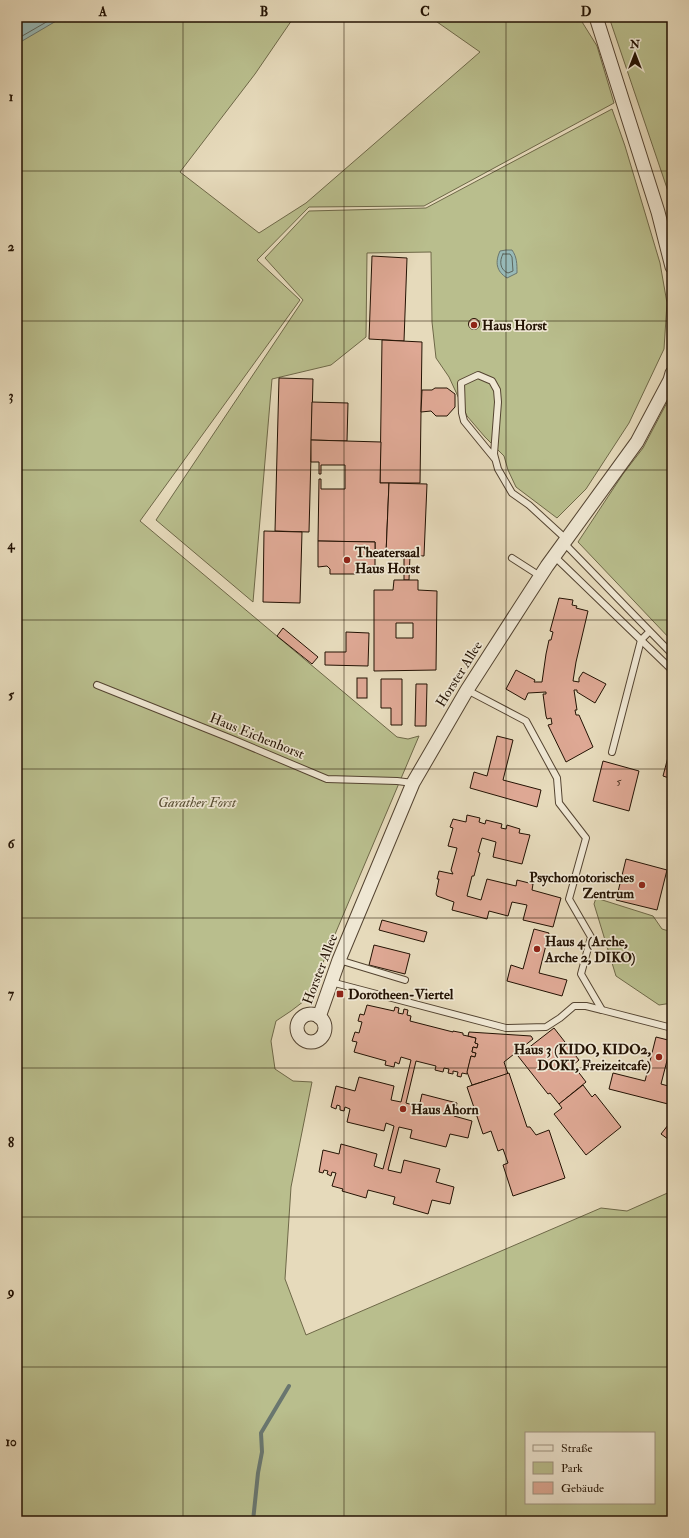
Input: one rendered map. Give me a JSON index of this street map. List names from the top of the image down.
{
  "streets": {
    "street": ["Horster Allee"],
    "lane": ["Haus Eichenhorst"]
  },
  "crossings": [
    ["Horster Allee", "Haus Eichenhorst"]
  ],
  "parks": ["Garather Forst"],
  "places": {
    "other": [
      "Haus Horst",
      "Theatersaal Haus Horst",
      "Psychomotorisches Zentrum",
      "Haus 4 (Arche, Arche 2, DIKO)",
      "Haus 3 (KIDO, KIDO2, DOKI, Freizeitcafe)",
      "Haus Ahorn"
    ],
    "transit": ["Dorotheen-Viertel"]
  },
  "house_numbers": ["5"],
  "legend": ["Straße", "Park", "Gebäude"],
  "north": "top",
  "grid": {
    "columns": [
      "A",
      "B",
      "C",
      "D"
    ],
    "rows": [
      "1",
      "2",
      "3",
      "4",
      "5",
      "6",
      "7",
      "8",
      "9",
      "10"
    ]
  }
}
